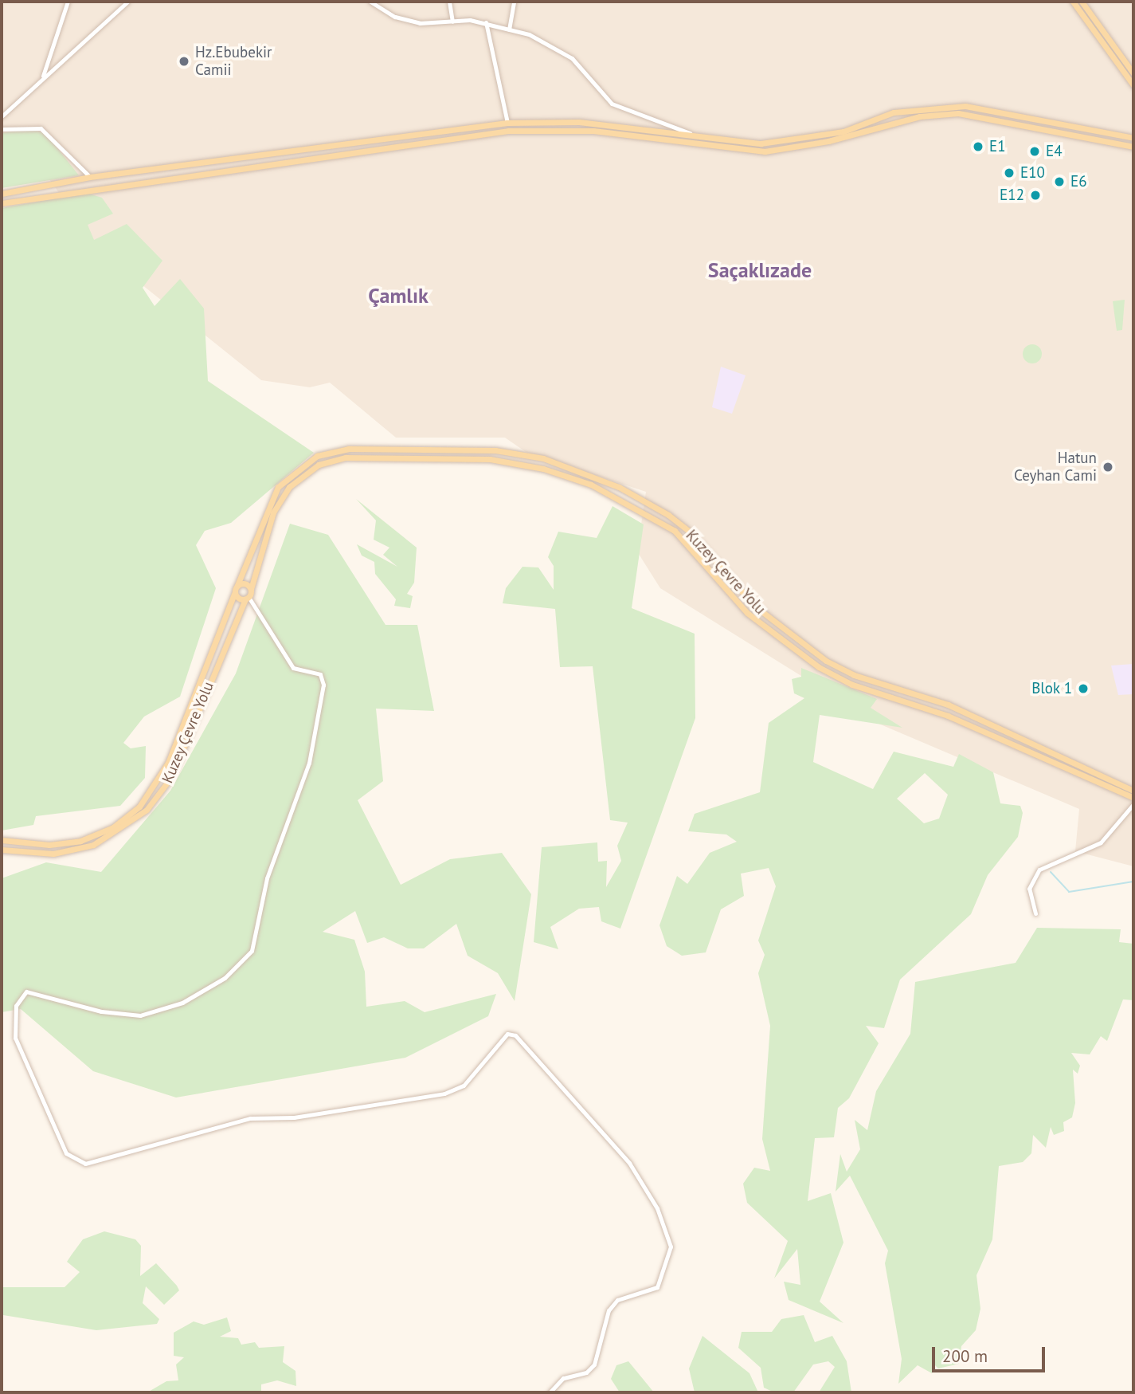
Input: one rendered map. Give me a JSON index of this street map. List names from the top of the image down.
{
  "streets": {
    "main road": ["Kuzey Çevre Yolu"]
  },
  "districts": ["Saçaklızade", "Çamlık"],
  "places": [
    "Hz.Ebubekir Camii",
    "E1",
    "E4",
    "E10",
    "E6",
    "E12",
    "Hatun Ceyhan Cami",
    "Blok 1"
  ],
  "scale_bar": "200 m"
}
